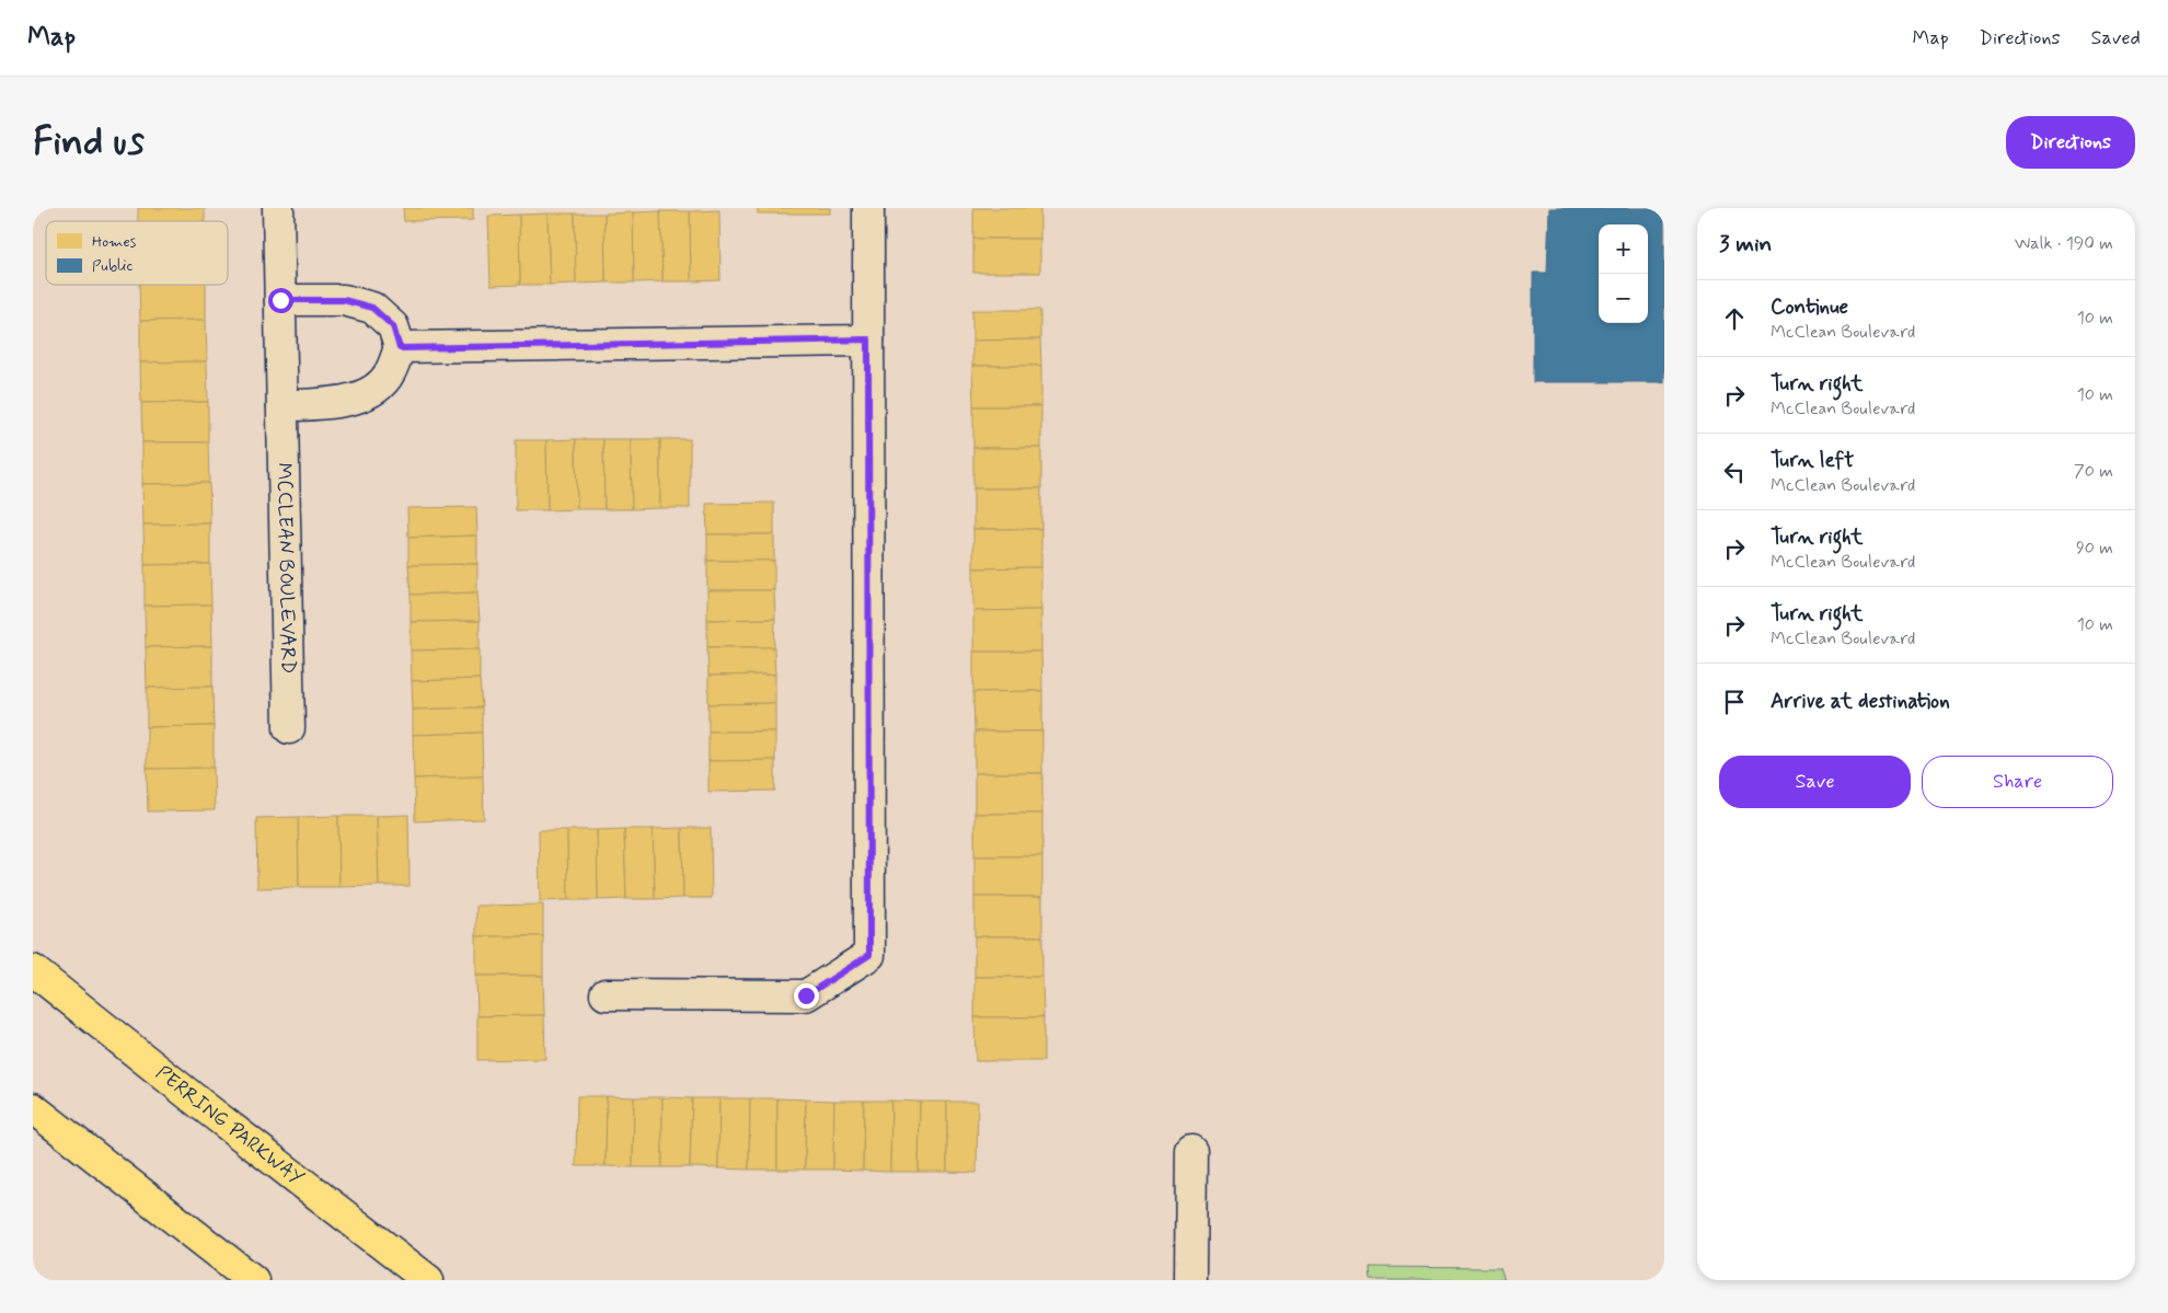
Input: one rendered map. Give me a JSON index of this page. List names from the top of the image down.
{
  "streets": {
    "main road": ["PERRING PARKWAY"],
    "street": ["MCCLEAN BOULEVARD"]
  },
  "legend": ["Homes", "Public"],
  "page": {
    "header": "Map",
    "nav": ["Map", "Directions", "Saved"],
    "buttons": [
      "Directions",
      ["Save", "Share"]
    ],
    "title": "Find us",
    "heading": ["3 min", "Walk · 190 m"],
    "map_buttons": ["+", "−"],
    "list": [
      ["Continue", "McClean Boulevard", "10 m"],
      ["Turn right", "McClean Boulevard", "10 m"],
      ["Turn left", "McClean Boulevard", "70 m"],
      ["Turn right", "McClean Boulevard", "90 m"],
      ["Turn right", "McClean Boulevard", "10 m"],
      "Arrive at destination"
    ]
  }
}
